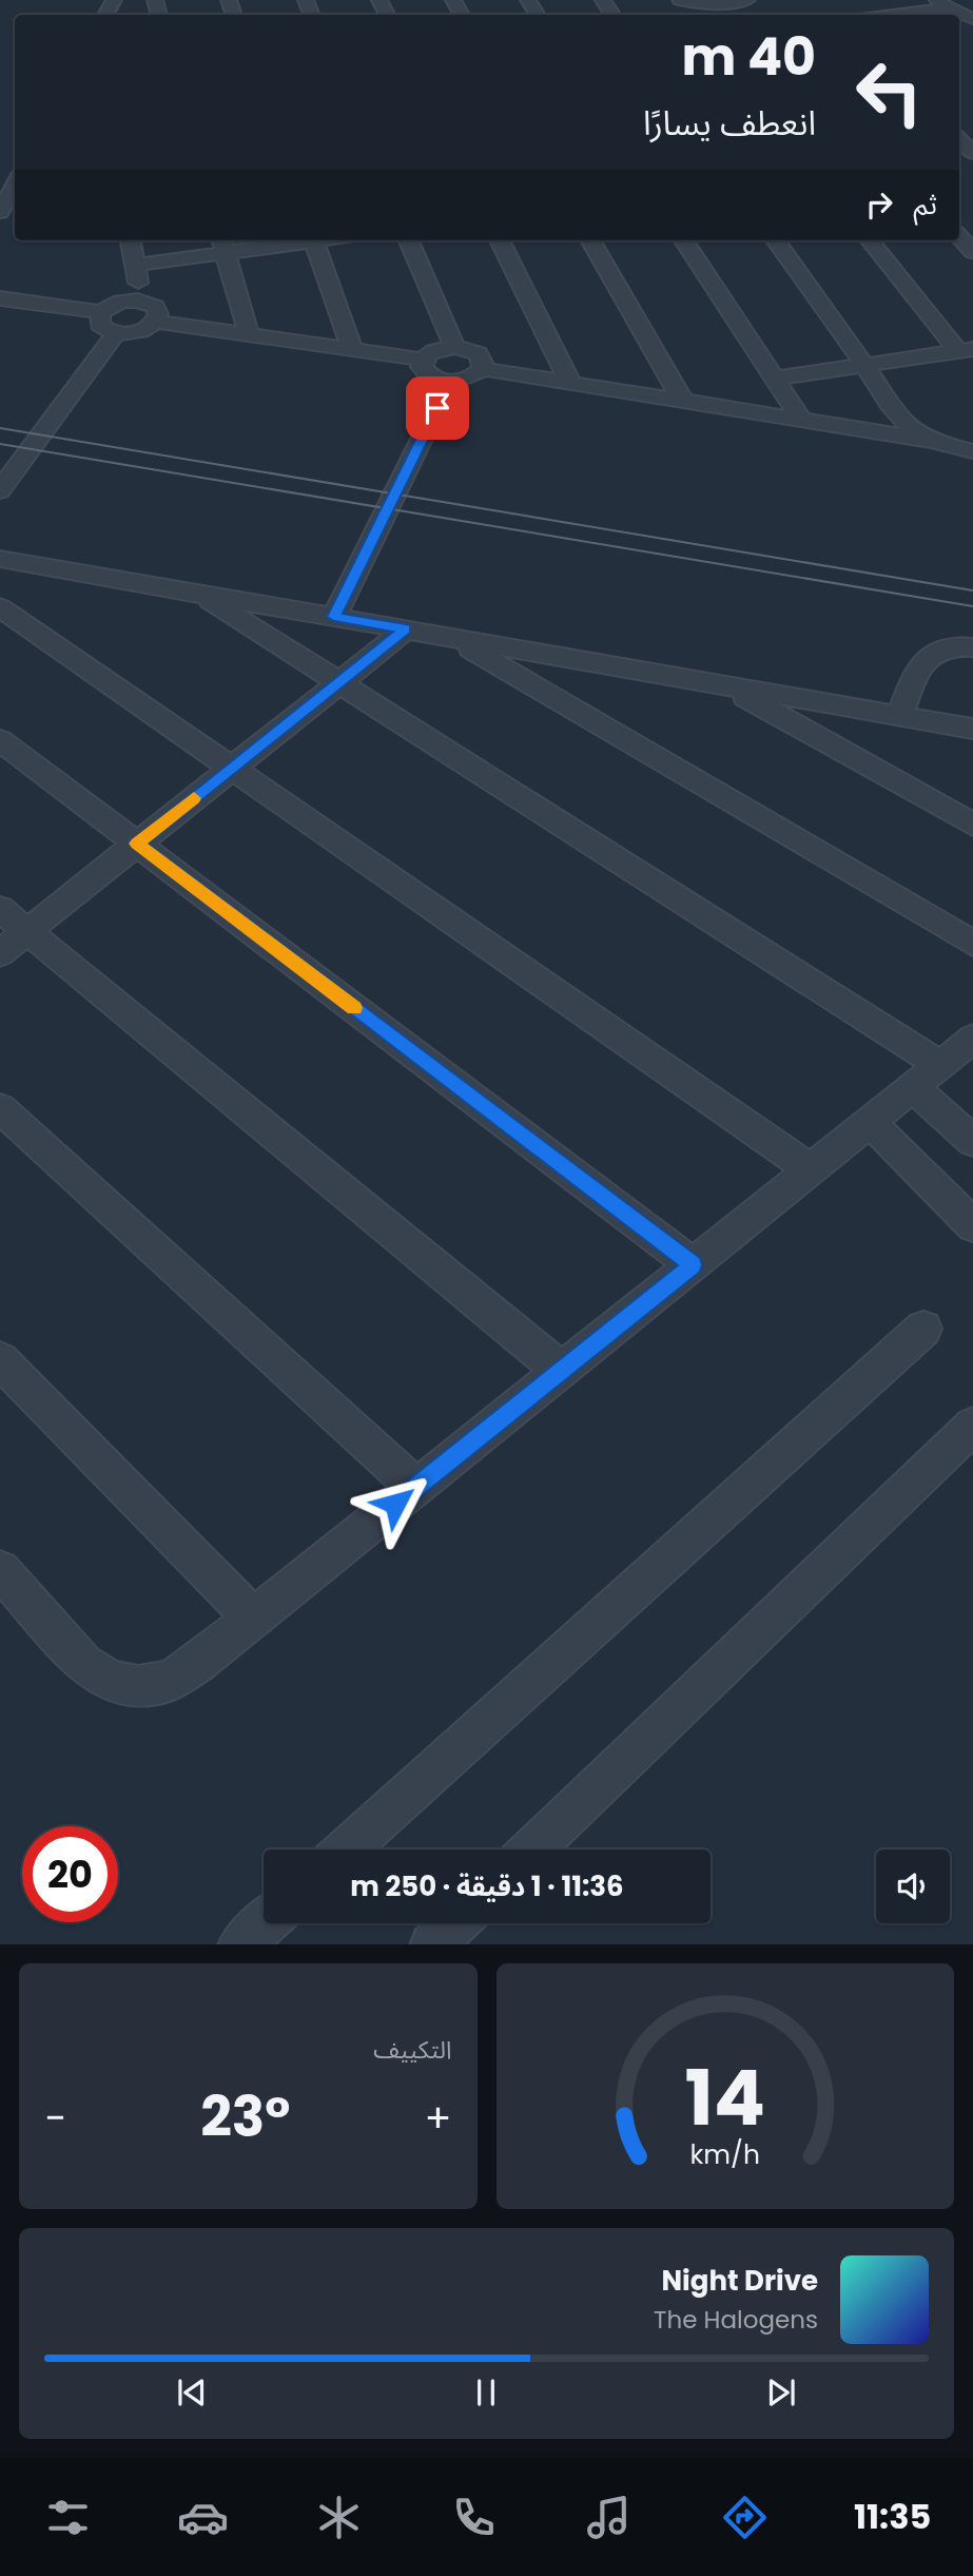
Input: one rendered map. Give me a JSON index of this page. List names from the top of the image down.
{
  "page": {
    "turn": ["40 m", "انعطف يسارًا"],
    "then": "ثم",
    "limit": "20",
    "trip": "11:36 · 1 دقيقة · 250 m",
    "tile": "التكييف",
    "heat": ["−", "23°", "+"],
    "song": ["Night Drive", "The Halogens"],
    "tabs": "11:35",
    "gauge": ["14", "km/h"]
  }
}
